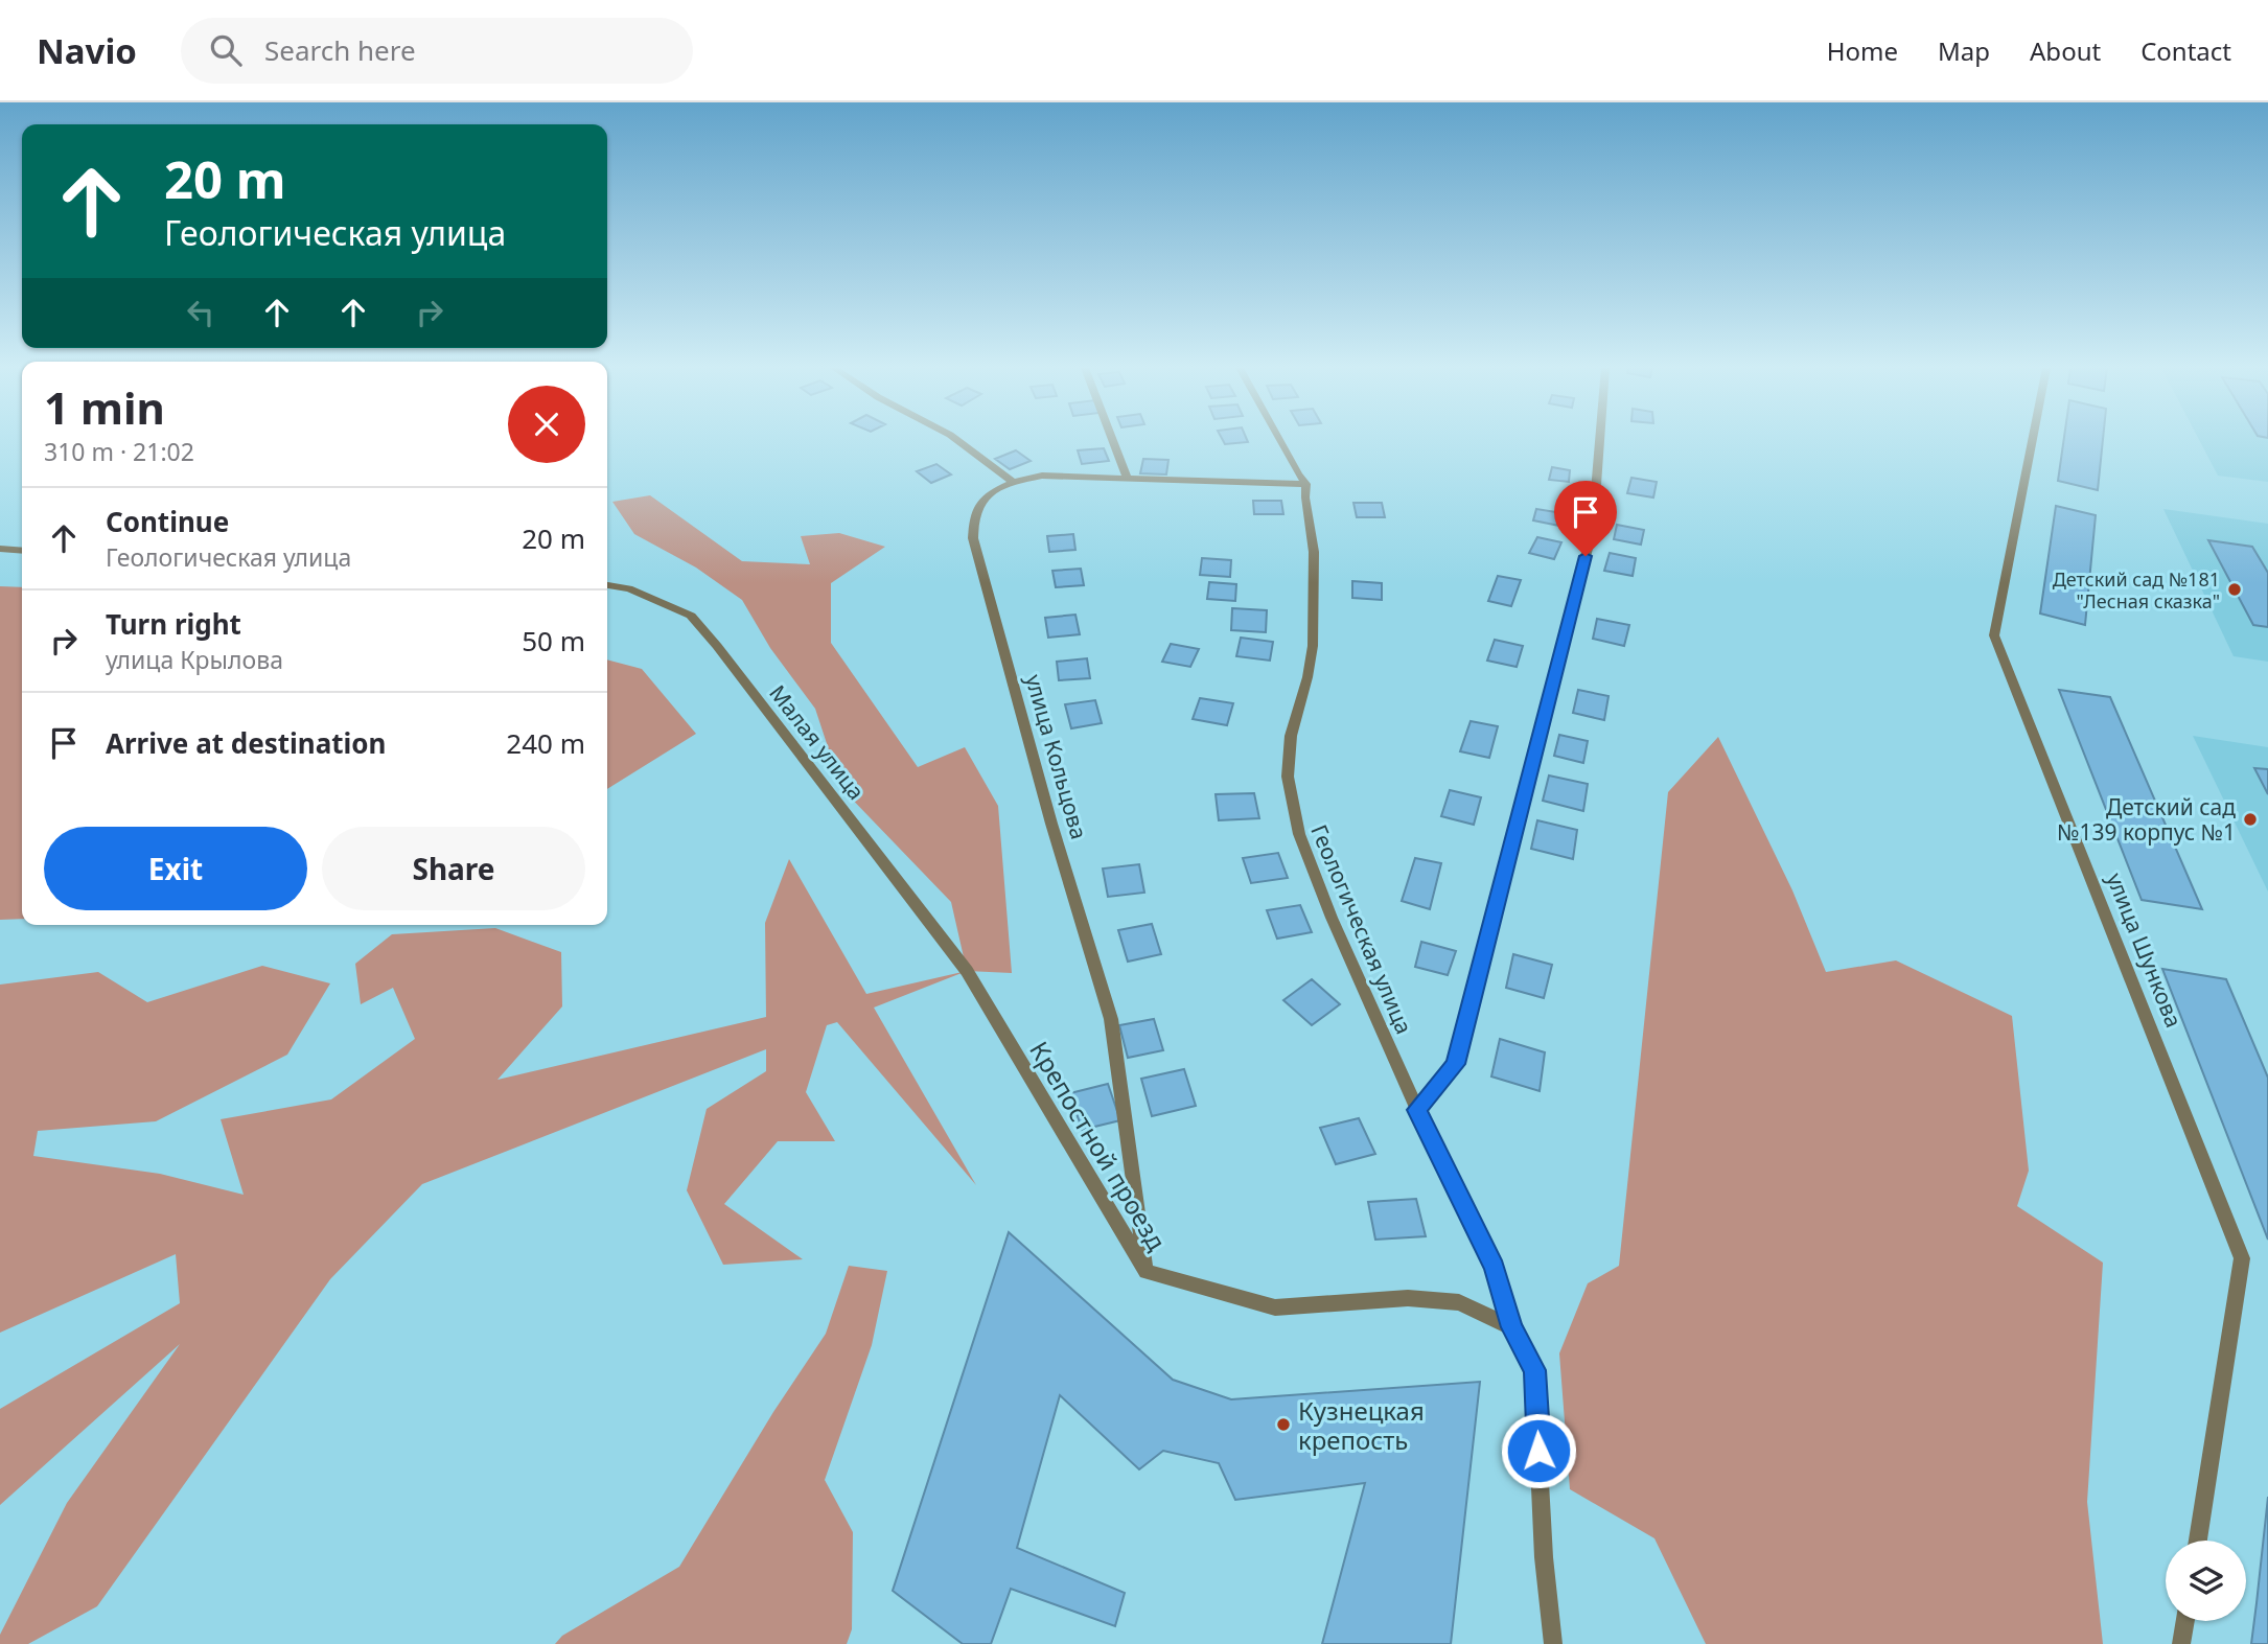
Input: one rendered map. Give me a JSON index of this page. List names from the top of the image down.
{
  "streets": {
    "street": [
      "Малая улица",
      "улица Кольцова",
      "Геологическая улица",
      "улица Шункова",
      "Крепостной проезд"
    ]
  },
  "crossings": [
    ["Малая улица", "Крепостной проезд"],
    ["улица Кольцова", "Крепостной проезд"],
    ["Геологическая улица", "Крепостной проезд"]
  ],
  "places": ["Детский сад №181 \"Лесная сказка\"", "Детский сад №139 корпус №1", "Кузнецкая крепость"],
  "page": {
    "header": "Navio",
    "search": "Search here",
    "nav": [
      "Home",
      "Map",
      "About",
      "Contact"
    ],
    "turn": ["20 m", "Геологическая улица"],
    "heading": ["1 min", "310 m · 21:02"],
    "list": [
      {
        "name": "Continue",
        "note": "Геологическая улица",
        "value": "20 m"
      },
      {
        "name": "Turn right",
        "note": "улица Крылова",
        "value": "50 m"
      },
      {
        "name": "Arrive at destination",
        "value": "240 m"
      }
    ],
    "buttons": ["Exit", "Share"]
  }
}
